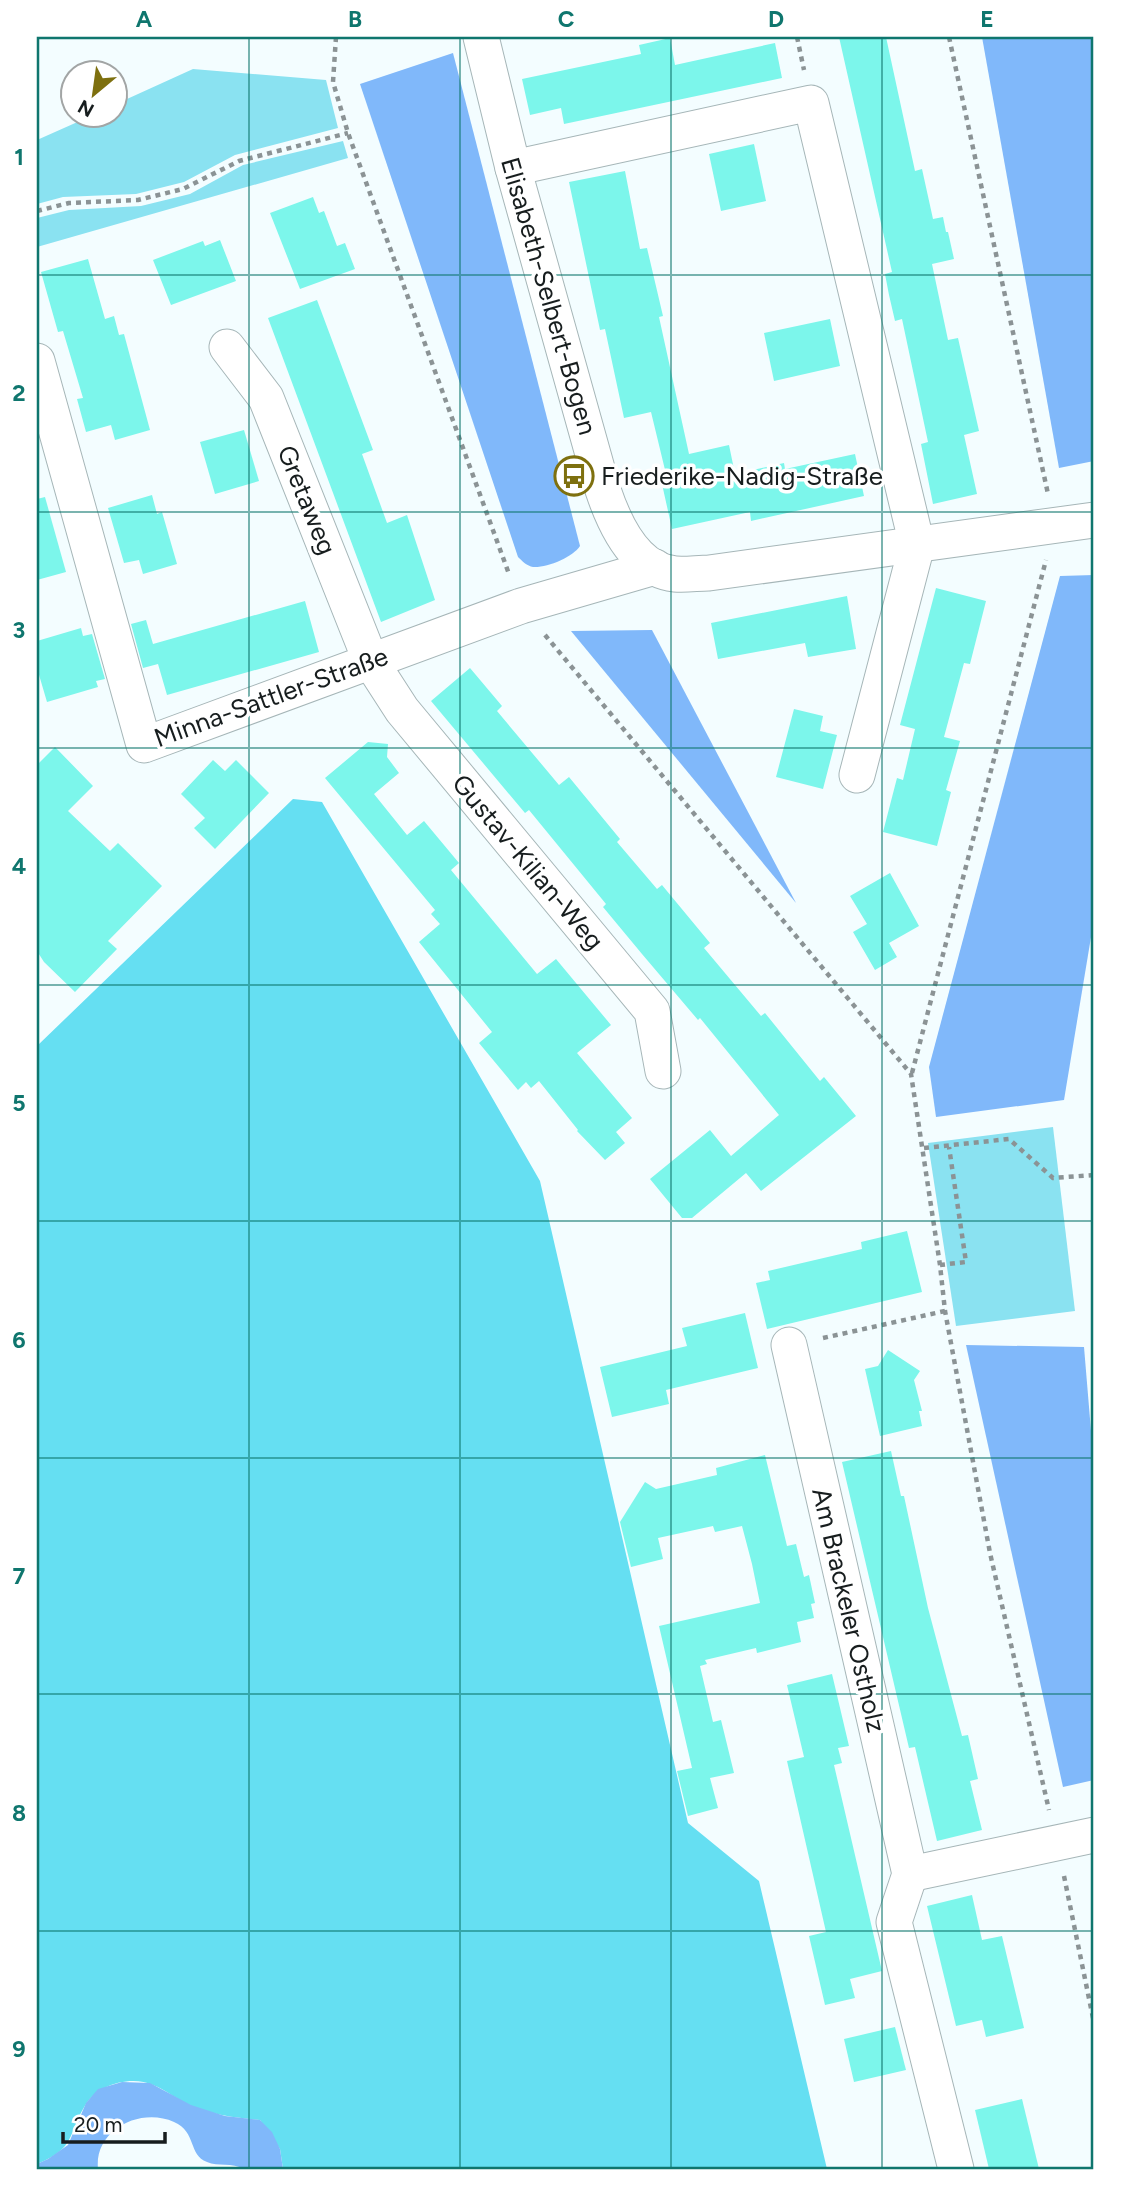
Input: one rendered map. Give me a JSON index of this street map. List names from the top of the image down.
{
  "streets": {
    "street": [
      "Elisabeth-Selbert-Bogen",
      "Gretaweg",
      "Minna-Sattler-Straße",
      "Gustav-Kilian-Weg",
      "Am Brackeler Ostholz"
    ]
  },
  "crossings": [
    ["Elisabeth-Selbert-Bogen", "Minna-Sattler-Straße"],
    ["Gretaweg", "Minna-Sattler-Straße"],
    ["Gretaweg", "Gustav-Kilian-Weg"],
    ["Minna-Sattler-Straße", "Gustav-Kilian-Weg"]
  ],
  "places": {
    "bus stop": ["Friederike-Nadig-Straße"]
  },
  "scale_bar": "20 m",
  "north": "bottom left",
  "grid": {
    "columns": [
      "A",
      "B",
      "C",
      "D",
      "E"
    ],
    "rows": [
      "1",
      "2",
      "3",
      "4",
      "5",
      "6",
      "7",
      "8",
      "9"
    ]
  }
}
